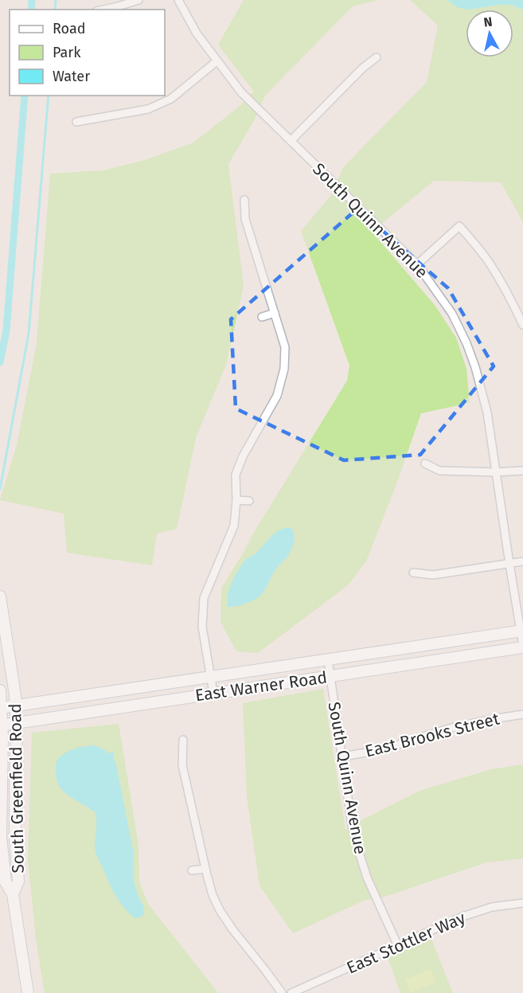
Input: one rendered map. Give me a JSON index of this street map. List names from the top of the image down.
{
  "streets": {
    "main road": ["East Warner Road", "South Greenfield Road"],
    "street": ["South Quinn Avenue", "East Brooks Street", "East Stottler Way"]
  },
  "crossings": [
    ["South Quinn Avenue", "East Warner Road"],
    ["South Quinn Avenue", "East Brooks Street"],
    ["South Quinn Avenue", "East Stottler Way"],
    ["East Warner Road", "South Greenfield Road"]
  ],
  "legend": ["Road", "Park", "Water"],
  "north": "top"
}
